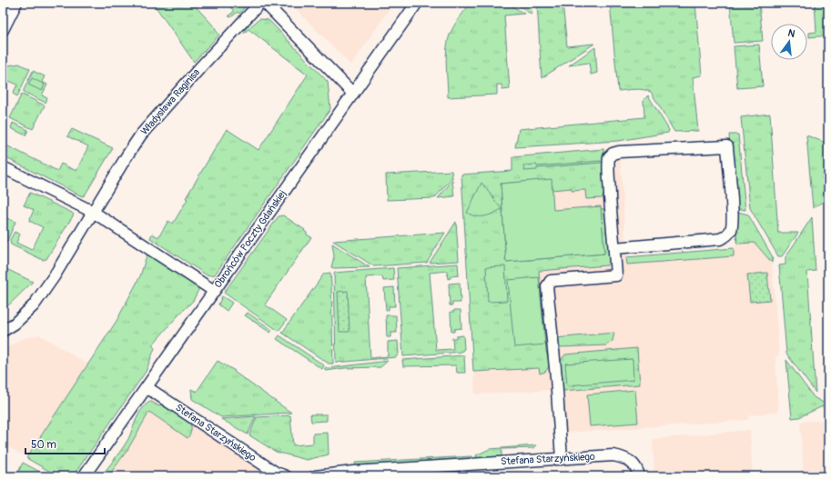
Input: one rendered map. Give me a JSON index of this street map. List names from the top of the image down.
{
  "streets": {
    "street": ["Władysława Raginisa", "Obrońców Poczty Gdańskiej", "Stefana Starzyńskiego"]
  },
  "crossings": [
    ["Obrońców Poczty Gdańskiej", "Stefana Starzyńskiego"]
  ],
  "scale_bar": "50 m",
  "north": "top"
}
